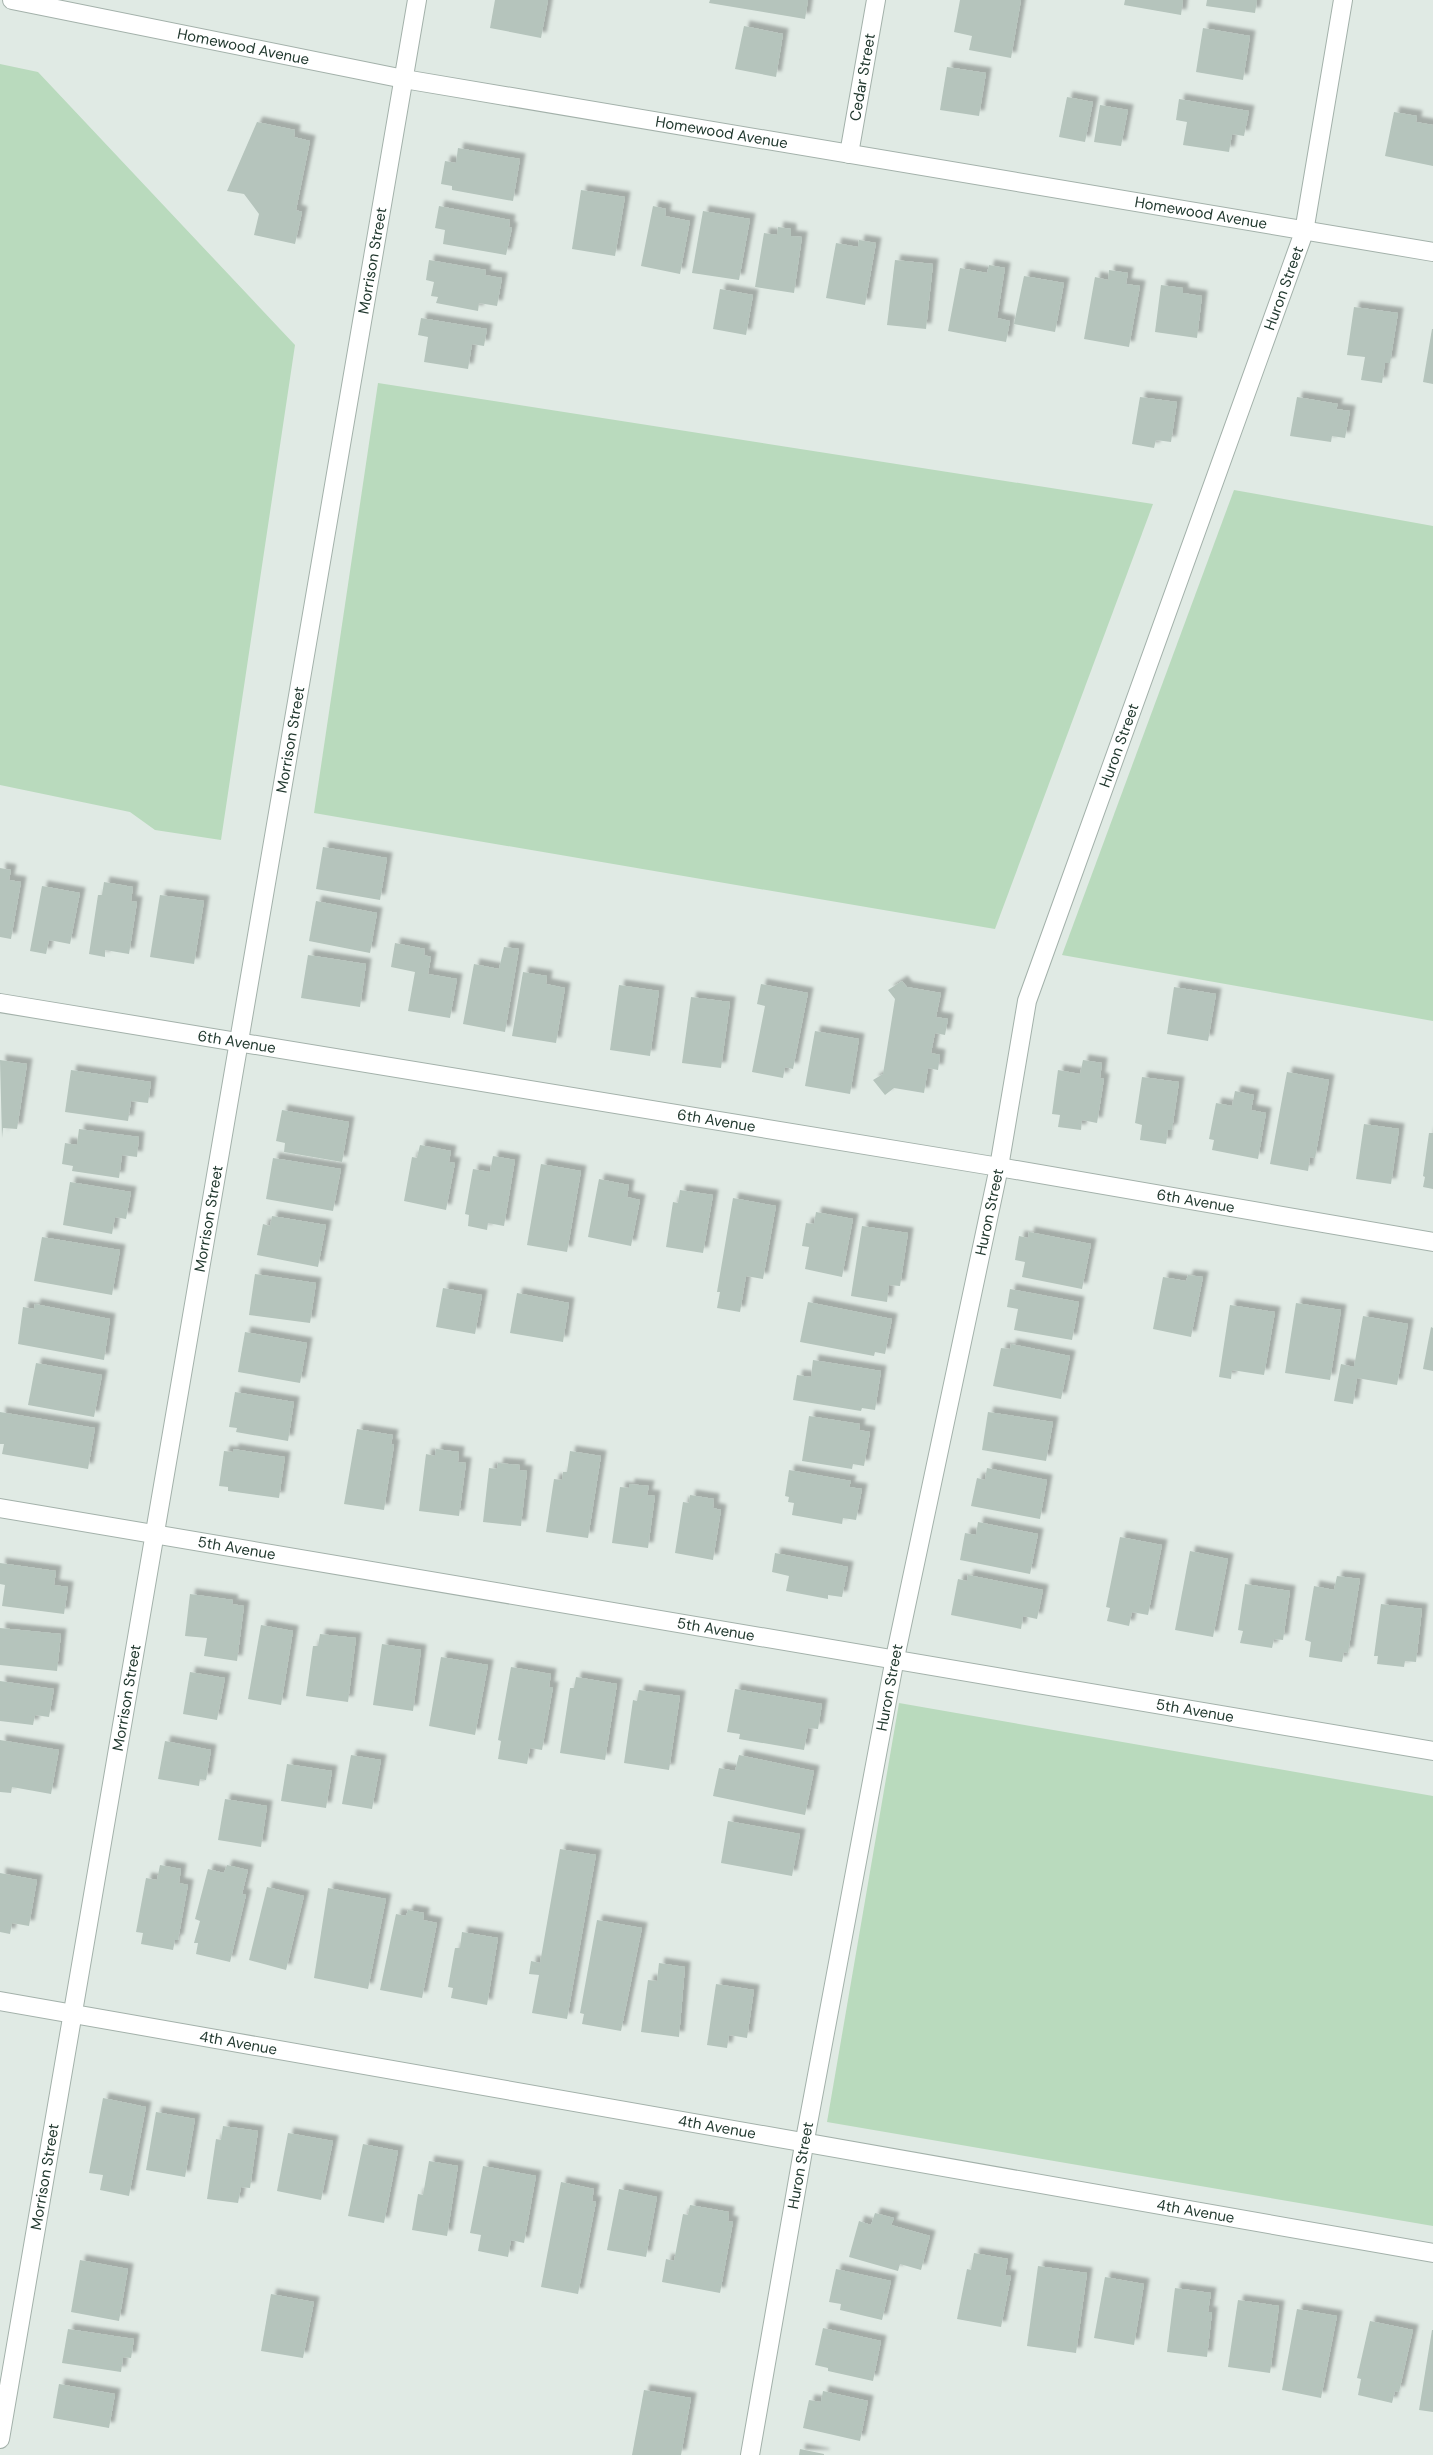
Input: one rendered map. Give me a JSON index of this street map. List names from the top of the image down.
{
  "streets": {
    "street": [
      "Homewood Avenue",
      "Cedar Street",
      "Morrison Street",
      "Huron Street",
      "6th Avenue",
      "5th Avenue",
      "4th Avenue"
    ]
  },
  "crossings": [
    ["Homewood Avenue", "Cedar Street"],
    ["Homewood Avenue", "Morrison Street"],
    ["Homewood Avenue", "Huron Street"],
    ["Morrison Street", "6th Avenue"],
    ["Morrison Street", "5th Avenue"],
    ["Morrison Street", "4th Avenue"],
    ["Huron Street", "6th Avenue"],
    ["Huron Street", "5th Avenue"],
    ["Huron Street", "4th Avenue"]
  ]
}
